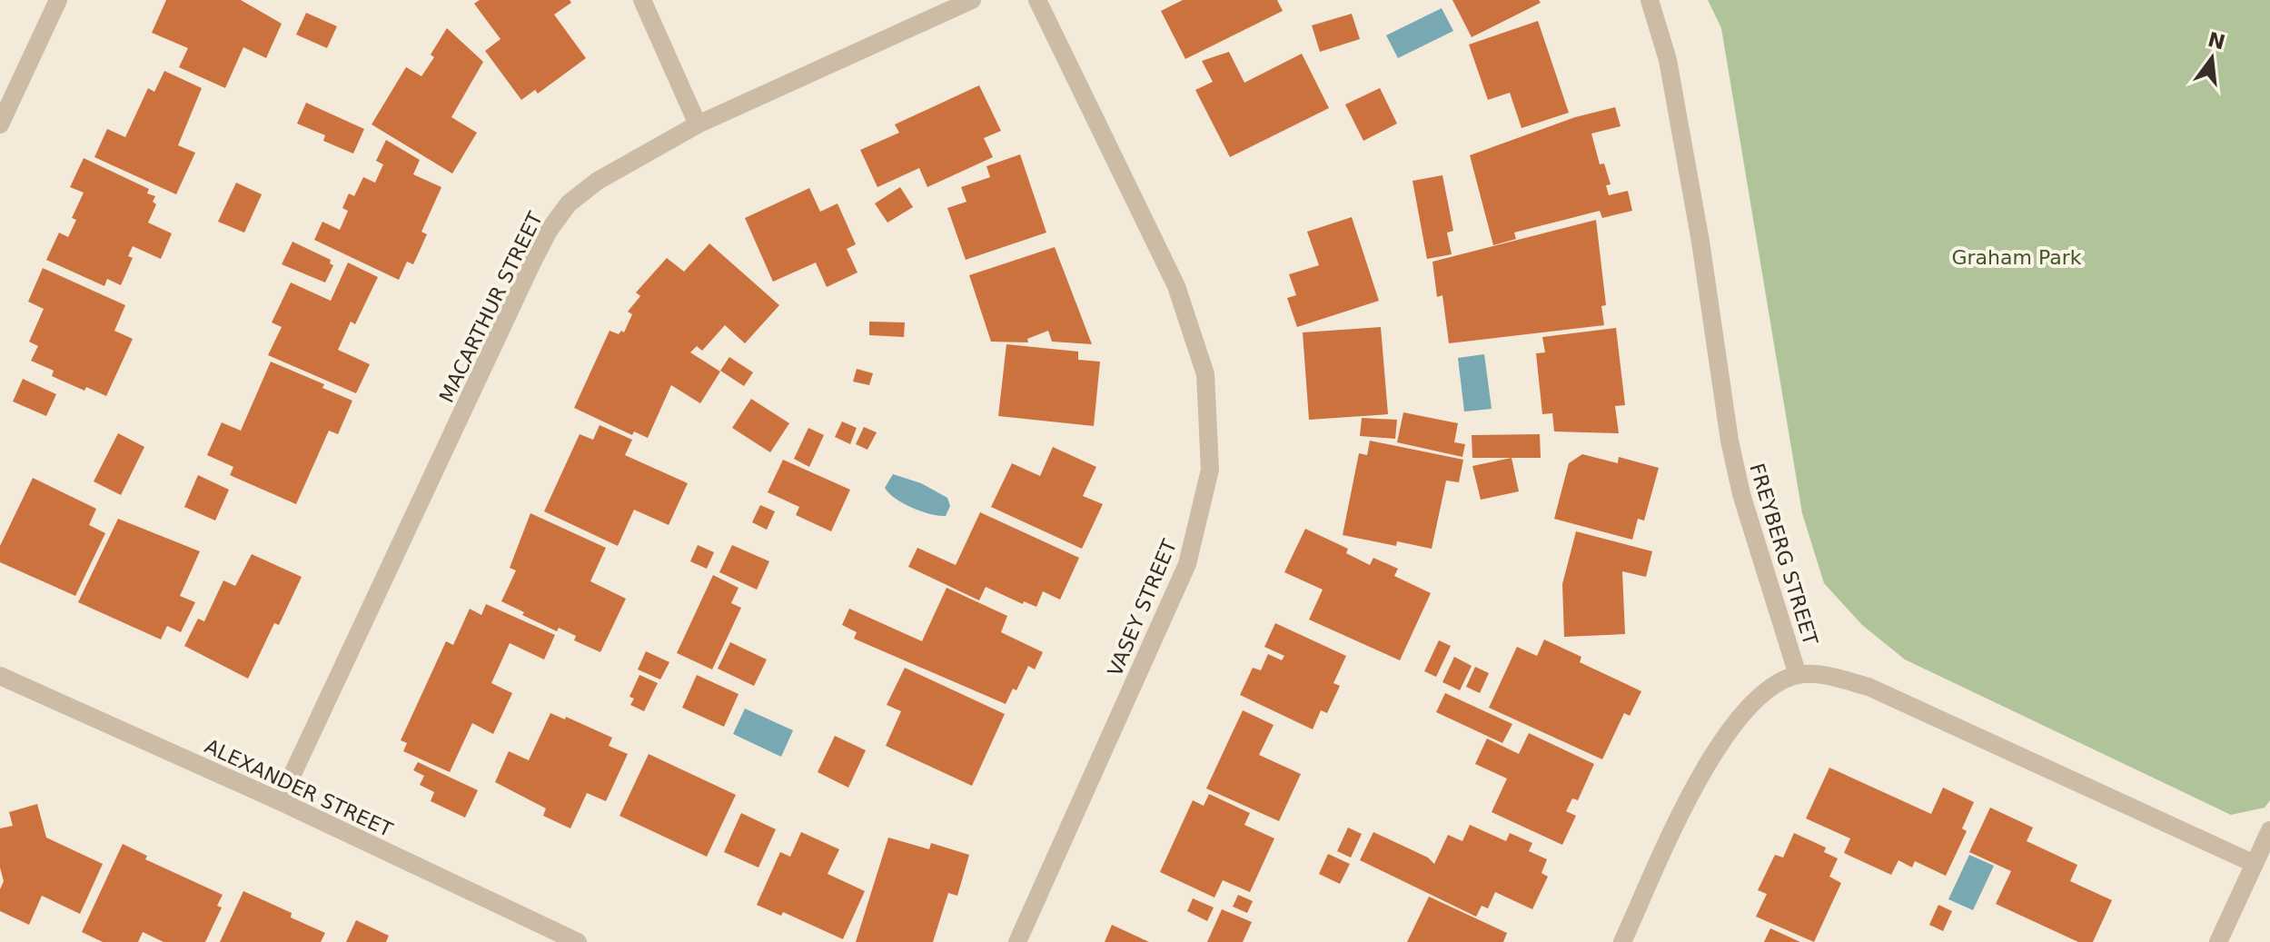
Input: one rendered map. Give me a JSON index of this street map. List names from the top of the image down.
{
  "streets": {
    "street": [
      "MACARTHUR STREET",
      "FREYBERG STREET",
      "VASEY STREET",
      "ALEXANDER STREET"
    ]
  },
  "crossings": [
    ["MACARTHUR STREET", "ALEXANDER STREET"]
  ],
  "parks": ["Graham Park"],
  "north": "top"
}
